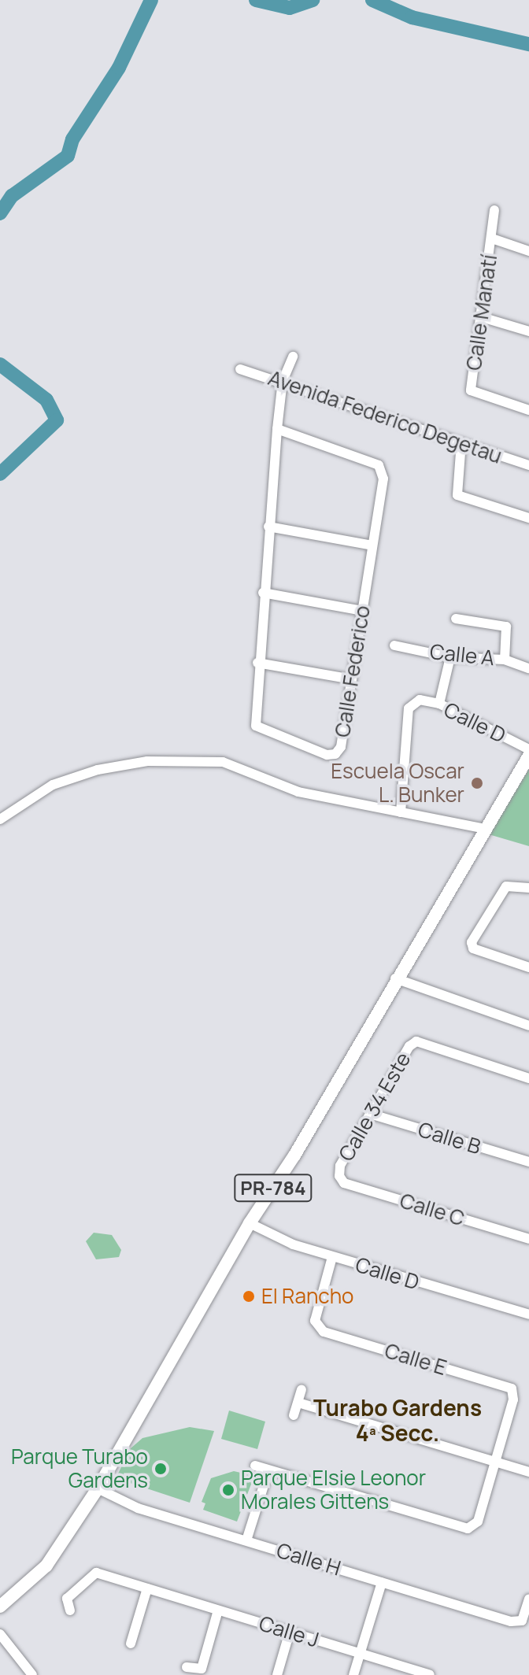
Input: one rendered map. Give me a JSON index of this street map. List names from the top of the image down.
{
  "streets": {
    "main road": ["PR-784"],
    "street": [
      "Calle Manatí",
      "Avenida Federico Degetau",
      "Calle A",
      "Calle Federico",
      "Calle D",
      "Calle 34 Este",
      "Calle B",
      "Calle C",
      "Calle E",
      "Calle H",
      "Calle J"
    ]
  },
  "crossings": [
    ["Avenida Federico Degetau", "Calle Federico"],
    ["Calle D", "PR-784"],
    ["Calle D", "Calle E"],
    ["Calle 34 Este", "Calle B"],
    ["Calle 34 Este", "Calle C"],
    ["PR-784", "Calle H"]
  ],
  "districts": ["Turabo Gardens 4ª Secc."],
  "places": [
    "Escuela Oscar L. Bunker",
    "El Rancho",
    "Parque Turabo Gardens",
    "Parque Elsie Leonor Morales Gittens"
  ]
}
